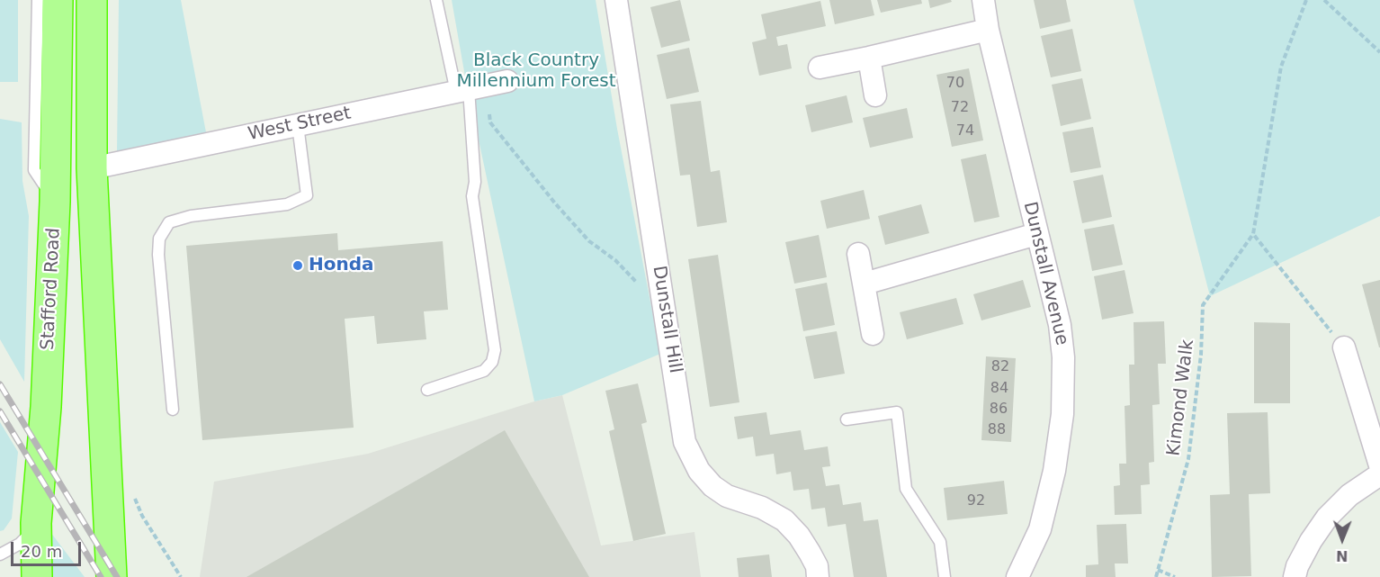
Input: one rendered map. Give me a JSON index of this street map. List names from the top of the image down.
{
  "streets": {
    "highway": ["Stafford Road"],
    "street": ["West Street", "Dunstall Avenue", "Dunstall Hill"],
    "path": ["Kimond Walk"]
  },
  "parks": ["Black Country Millennium Forest"],
  "places": ["Honda"],
  "house_numbers": [
    "70",
    "72",
    "74",
    "82",
    "84",
    "86",
    "88",
    "92"
  ],
  "scale_bar": "20 m",
  "north": "bottom"
}
